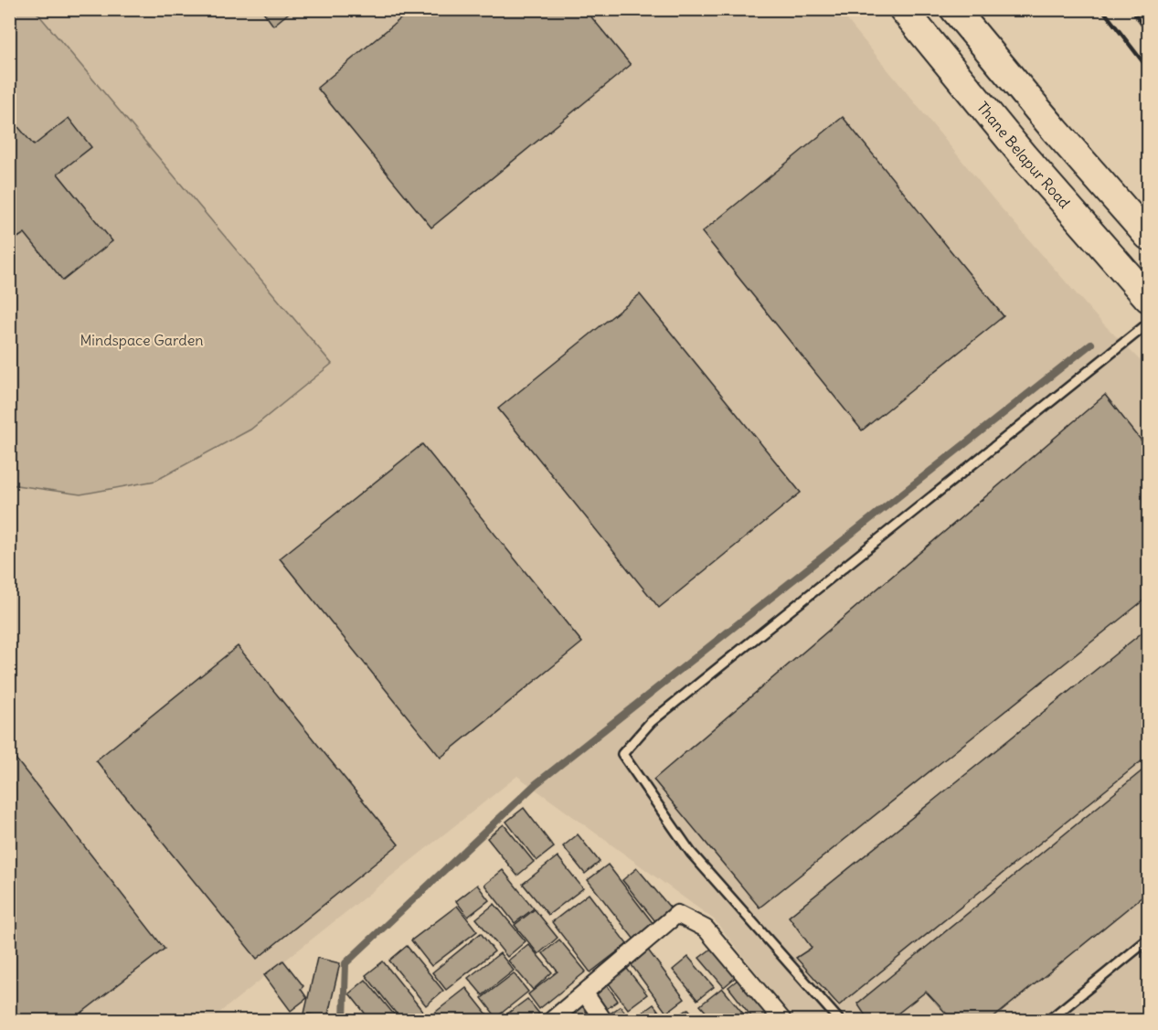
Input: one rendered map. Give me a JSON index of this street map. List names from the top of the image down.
{
  "streets": {
    "main road": ["Thane Belapur Road"]
  },
  "parks": ["Mindspace Garden"]
}
